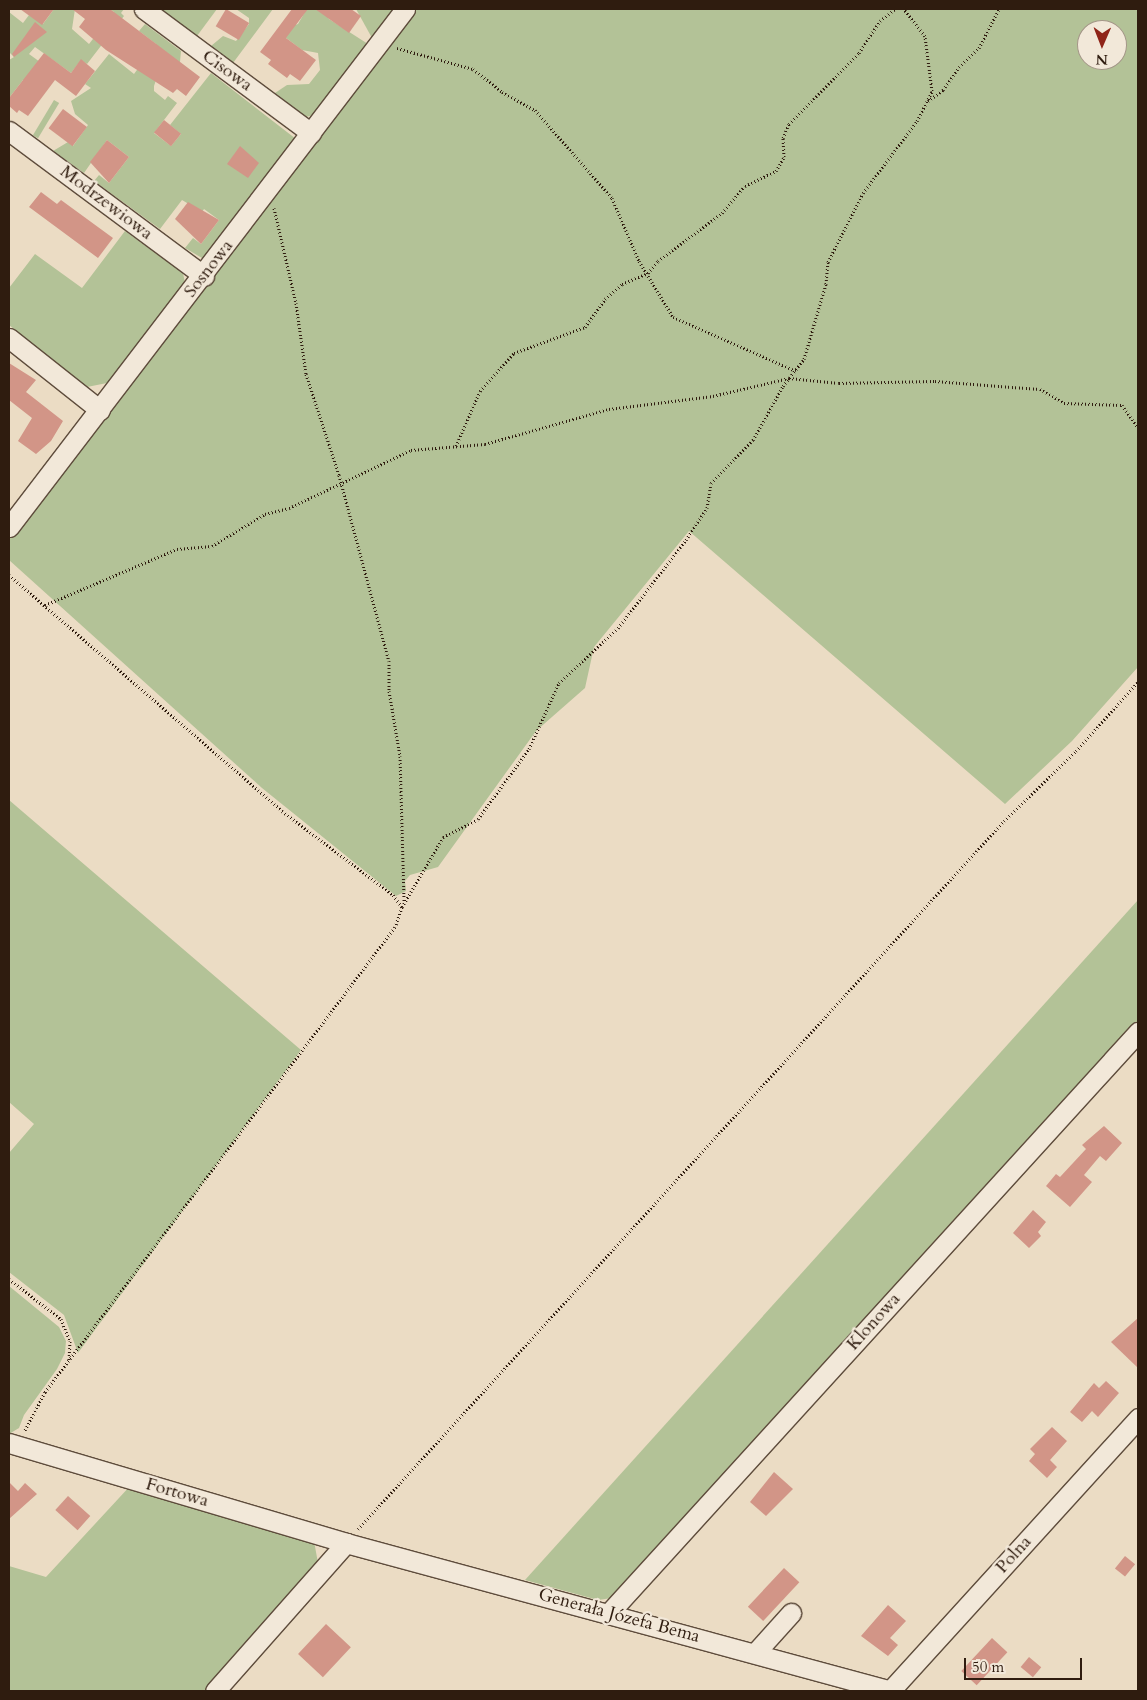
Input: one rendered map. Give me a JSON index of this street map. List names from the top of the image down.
{
  "streets": {
    "street": [
      "Cisowa",
      "Modrzewiowa",
      "Sosnowa",
      "Klonowa",
      "Fortowa",
      "Polna",
      "Generała Józefa Bema"
    ]
  },
  "crossings": [
    ["Cisowa", "Sosnowa"],
    ["Modrzewiowa", "Sosnowa"],
    ["Klonowa", "Generała Józefa Bema"],
    ["Fortowa", "Generała Józefa Bema"],
    ["Polna", "Generała Józefa Bema"]
  ],
  "scale_bar": "50 m",
  "north": "bottom"
}
